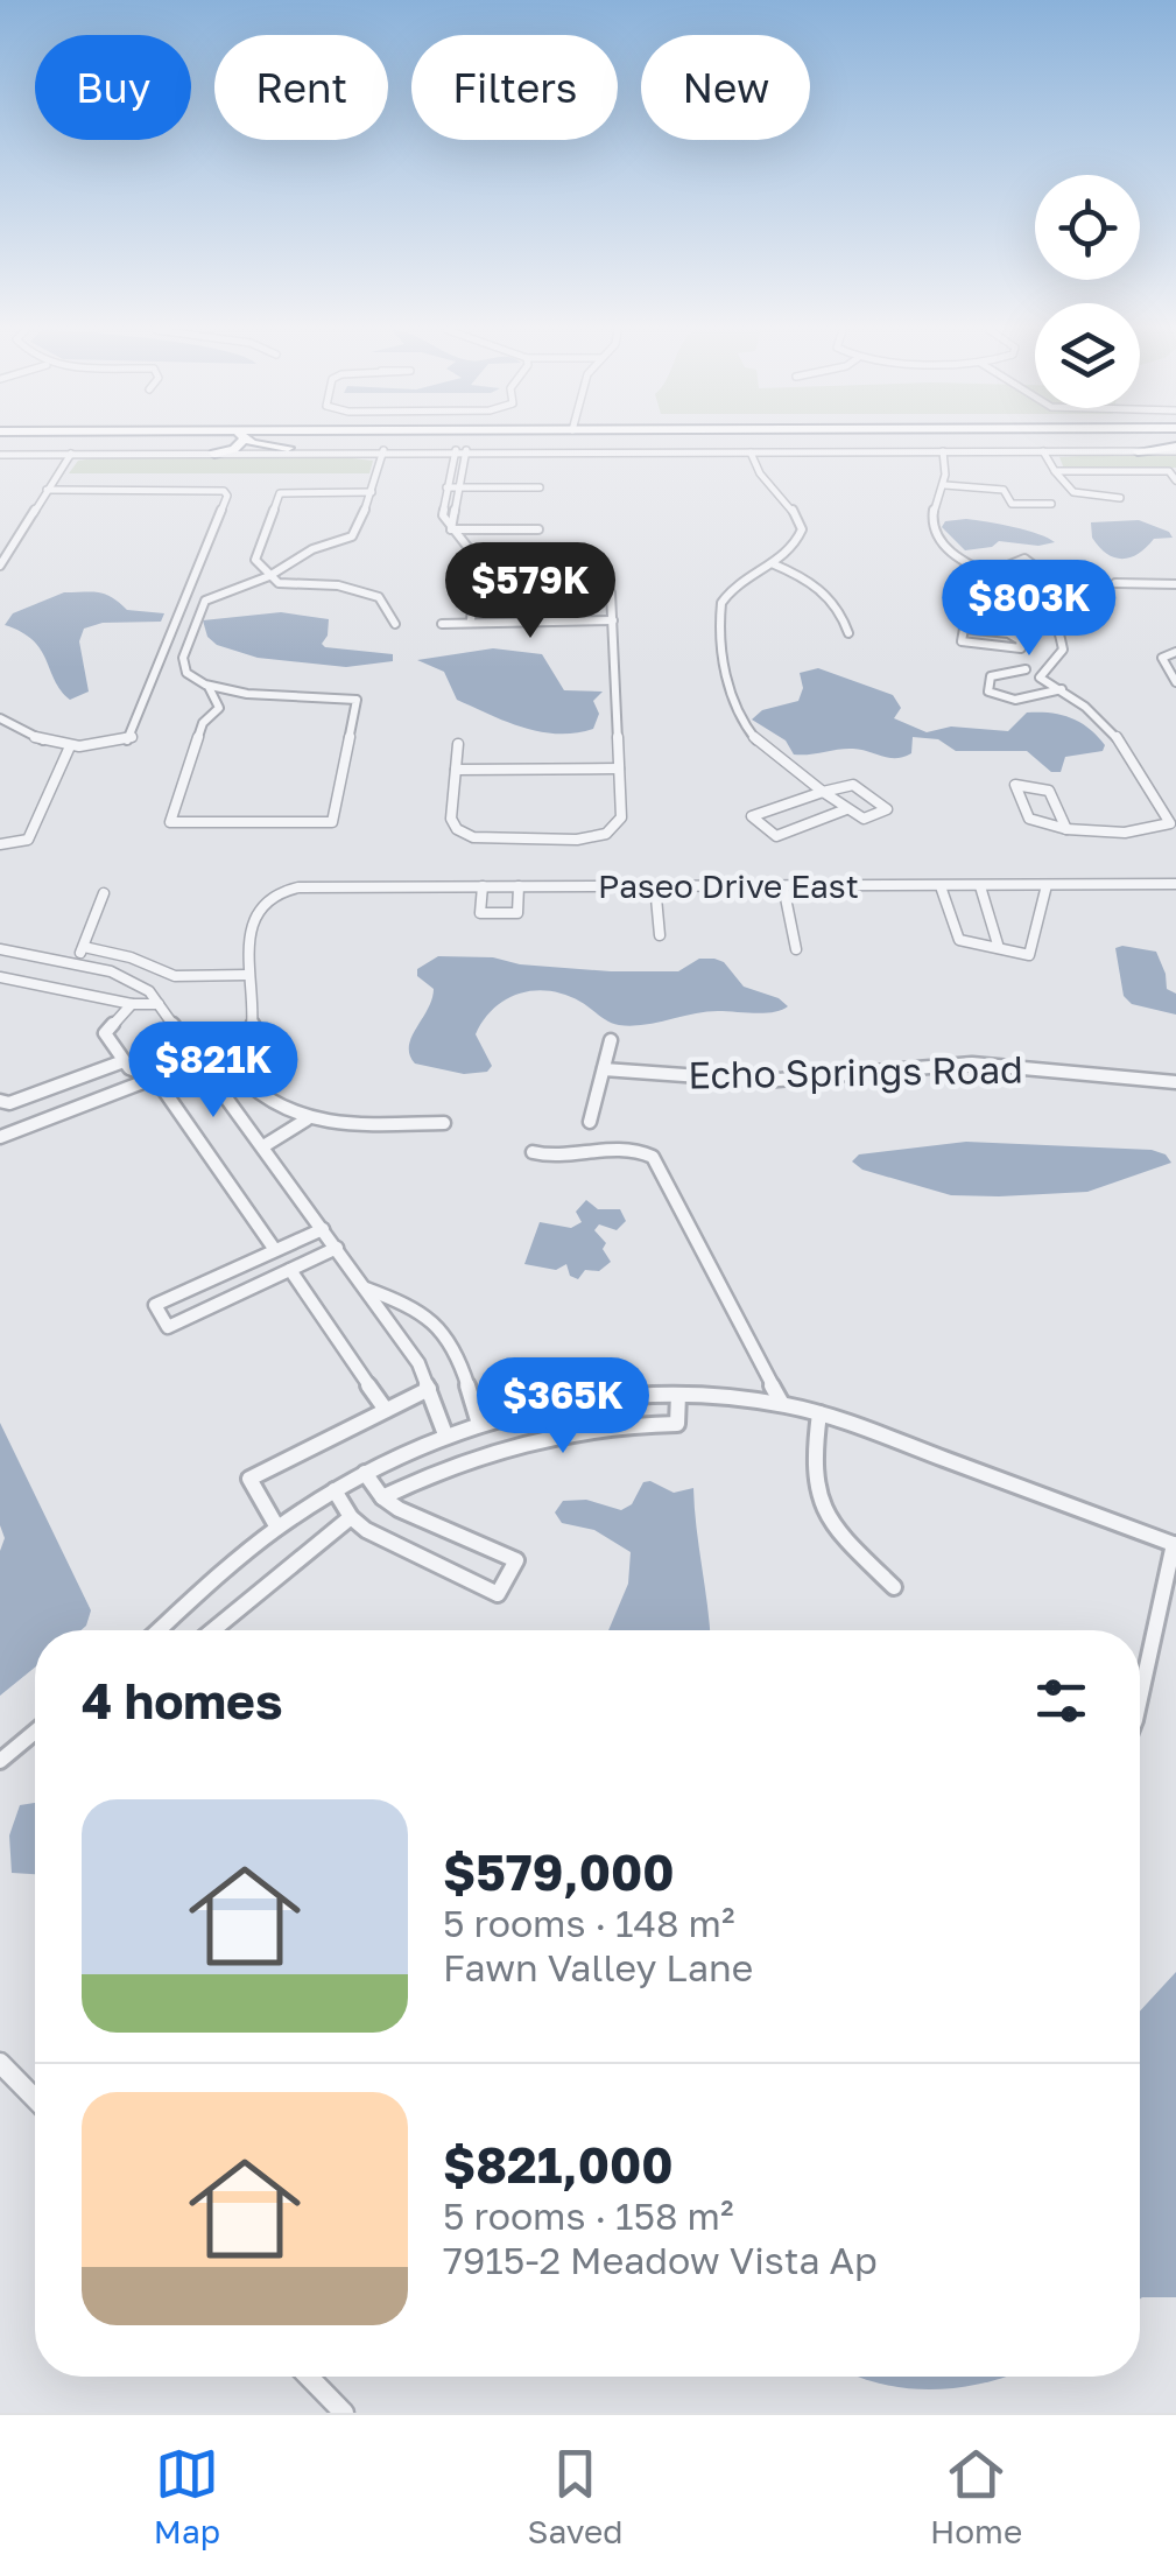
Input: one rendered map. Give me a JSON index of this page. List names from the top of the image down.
{
  "streets": {
    "street": ["Paseo Drive East", "Echo Springs Road"]
  },
  "page": {
    "chip": [
      "Buy",
      "Rent",
      "Filters",
      "New"
    ],
    "price": [
      "$579K",
      "$803K",
      "$821K",
      "$365K"
    ],
    "heading": "4 homes",
    "list": [
      {
        "name": "$579,000",
        "note": "5 rooms · 148 m² · Fawn Valley Lane"
      },
      {
        "name": "$821,000",
        "note": "5 rooms · 158 m² · 7915-2 Meadow Vista Ap"
      }
    ],
    "tabs": ["Map", "Saved", "Home"]
  }
}
